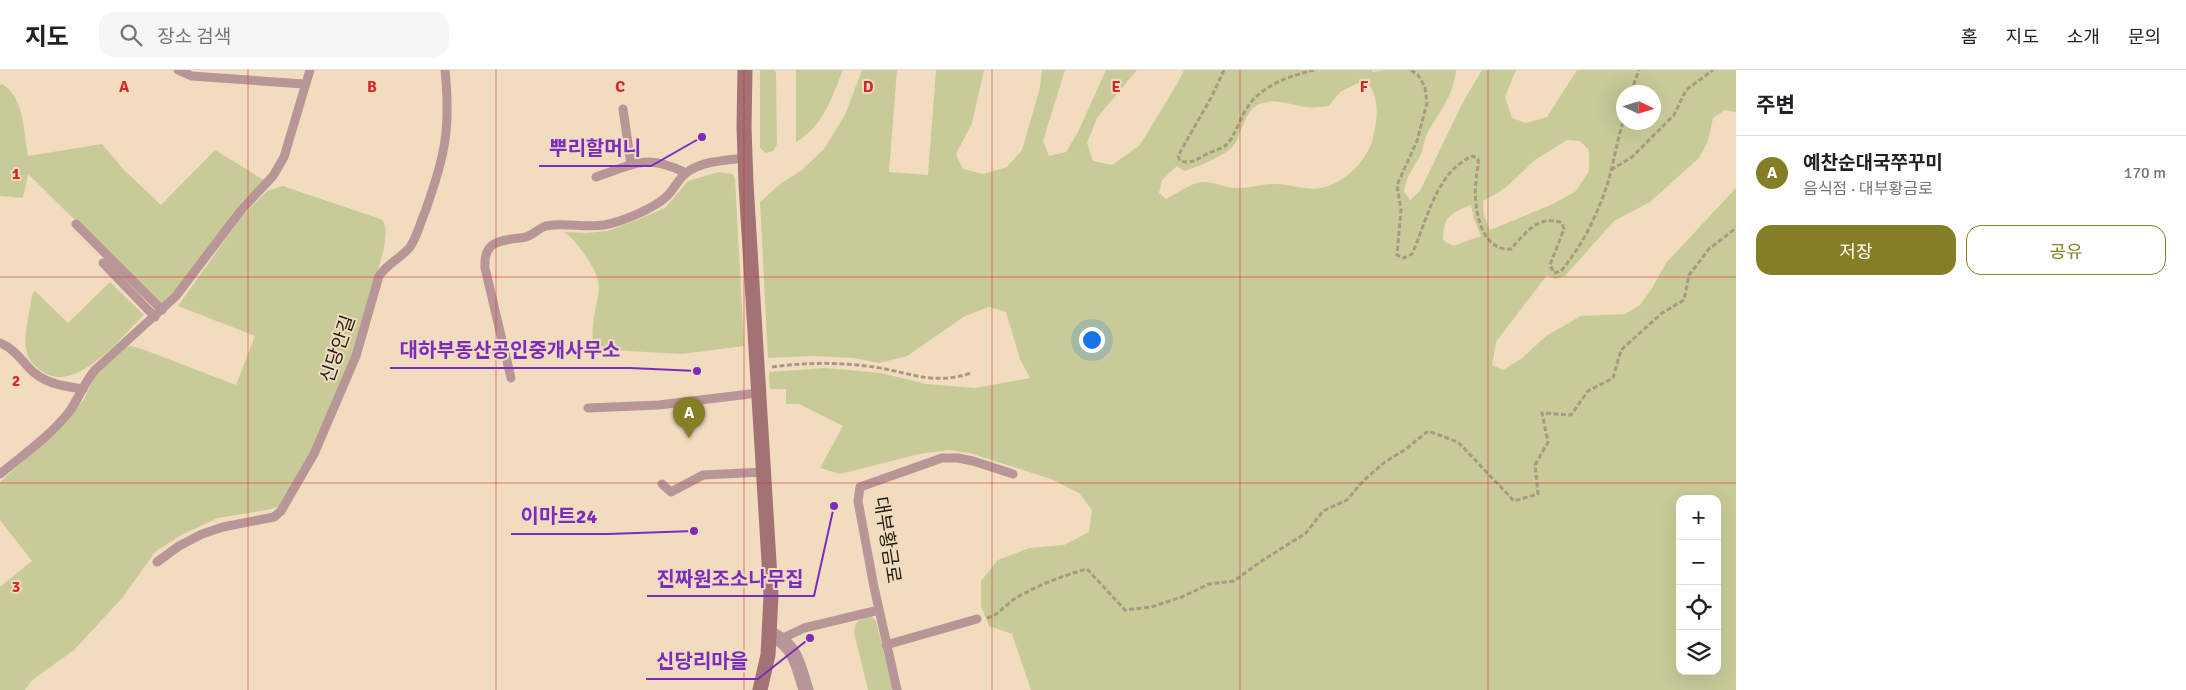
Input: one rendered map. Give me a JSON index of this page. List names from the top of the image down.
{
  "streets": {
    "lane": ["신당안길", "대부황금로"]
  },
  "places": [
    "뿌리할머니",
    "대하부동산공인중개사무소",
    "진짜원조소나무집",
    "이마트24",
    "신당리마을"
  ],
  "north": "right",
  "page": {
    "header": "지도",
    "search": "장소 검색",
    "nav": [
      "홈",
      "지도",
      "소개",
      "문의"
    ],
    "heading": "주변",
    "list": [
      {
        "mark": "A",
        "name": "예찬순대국쭈꾸미",
        "note": "음식점 · 대부황금로",
        "value": "170 m"
      }
    ],
    "buttons": ["저장", "공유"],
    "pins": "A",
    "map_buttons": ["+", "−"]
  },
  "grid": {
    "columns": [
      "A",
      "B",
      "C",
      "D",
      "E",
      "F"
    ],
    "rows": ["1", "2", "3"]
  }
}
